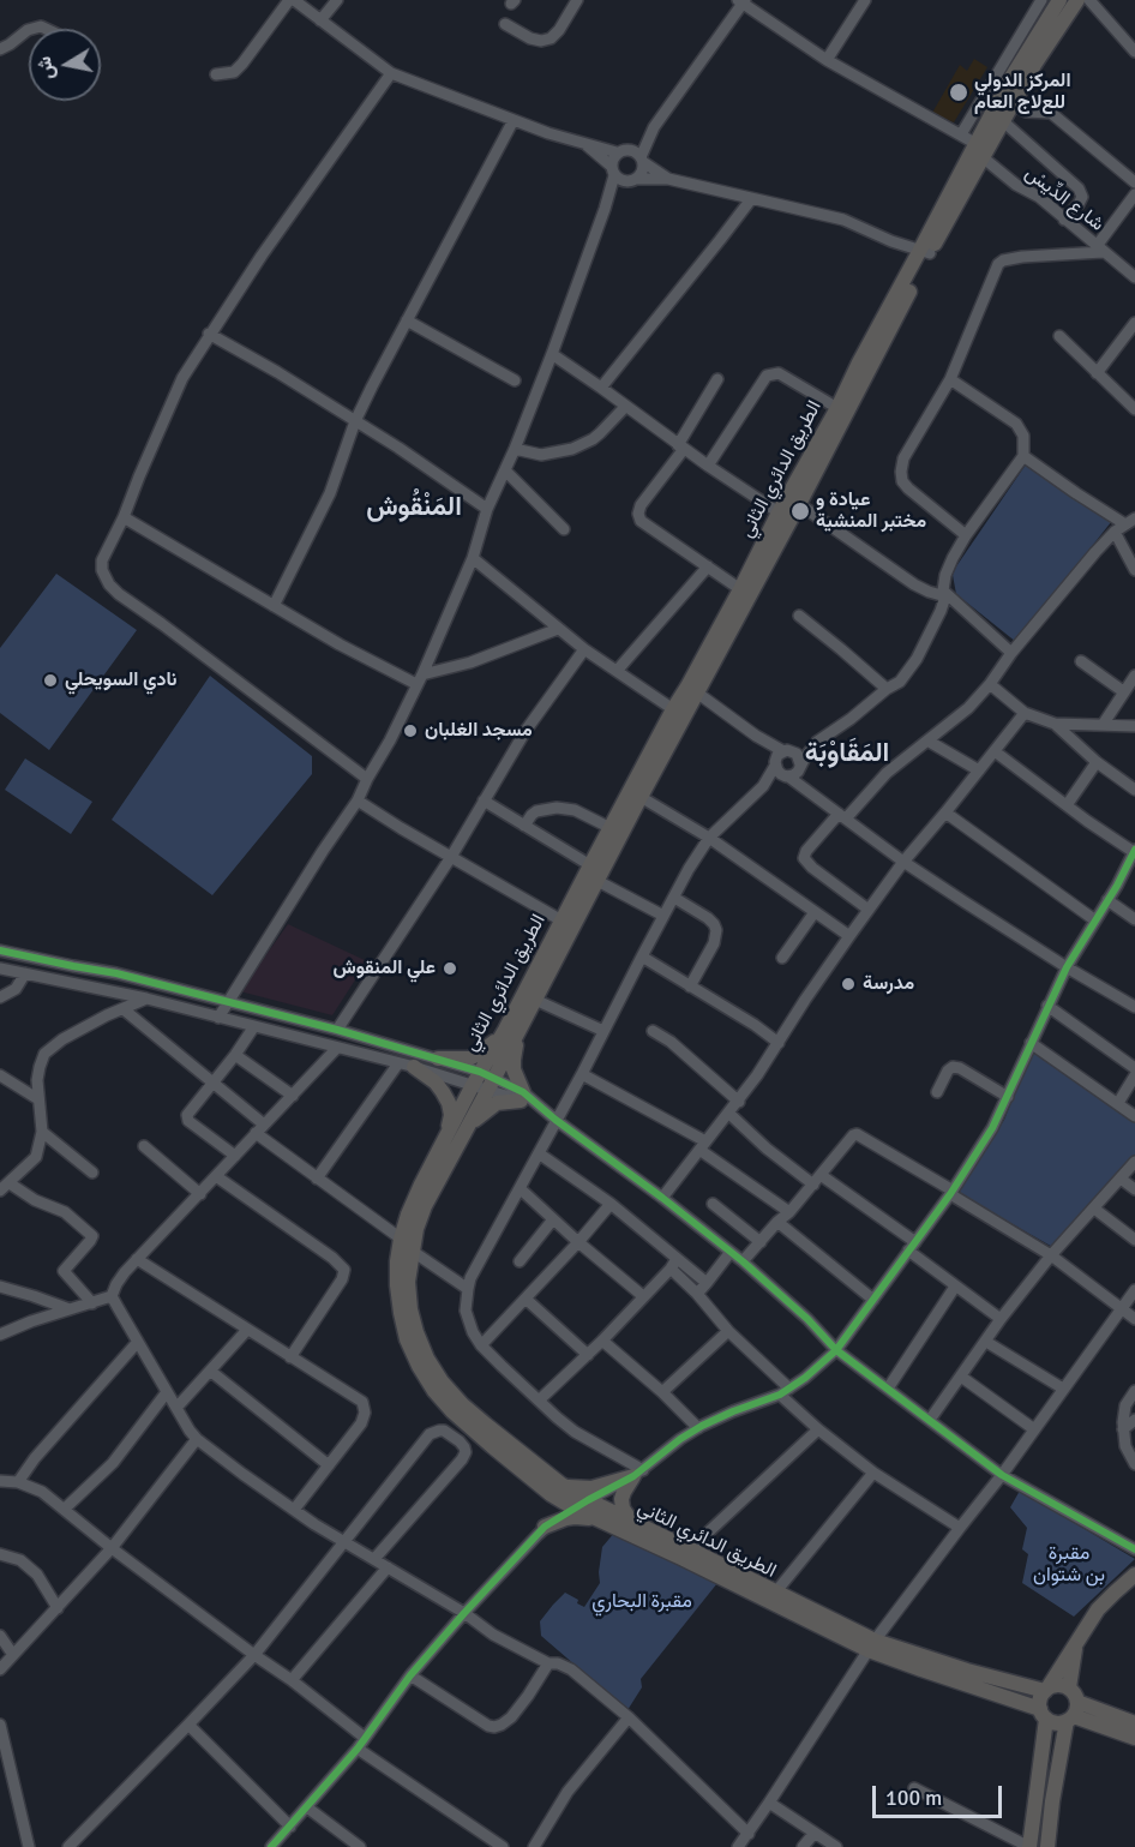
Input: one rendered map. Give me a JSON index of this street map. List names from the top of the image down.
{
  "streets": {
    "main road": ["الطريق الدائري الثاني"],
    "street": ["شارع الدِّيسْ"]
  },
  "crossings": [
    ["شارع الدِّيسْ", "الطريق الدائري الثاني"]
  ],
  "districts": ["المَنْقُوش", "المَقَاوْبَة"],
  "parks": ["مقبرة بن شتوان", "مقبرة البحاري"],
  "places": [
    "المركز الدولي للعﻻج العام",
    "عيادة و مختبر المنشية",
    "نادي السويحلي",
    "مسجد الغلبان",
    "علي المنقوش",
    "مدرسة"
  ],
  "scale_bar": "100 m",
  "north": "left"
}
